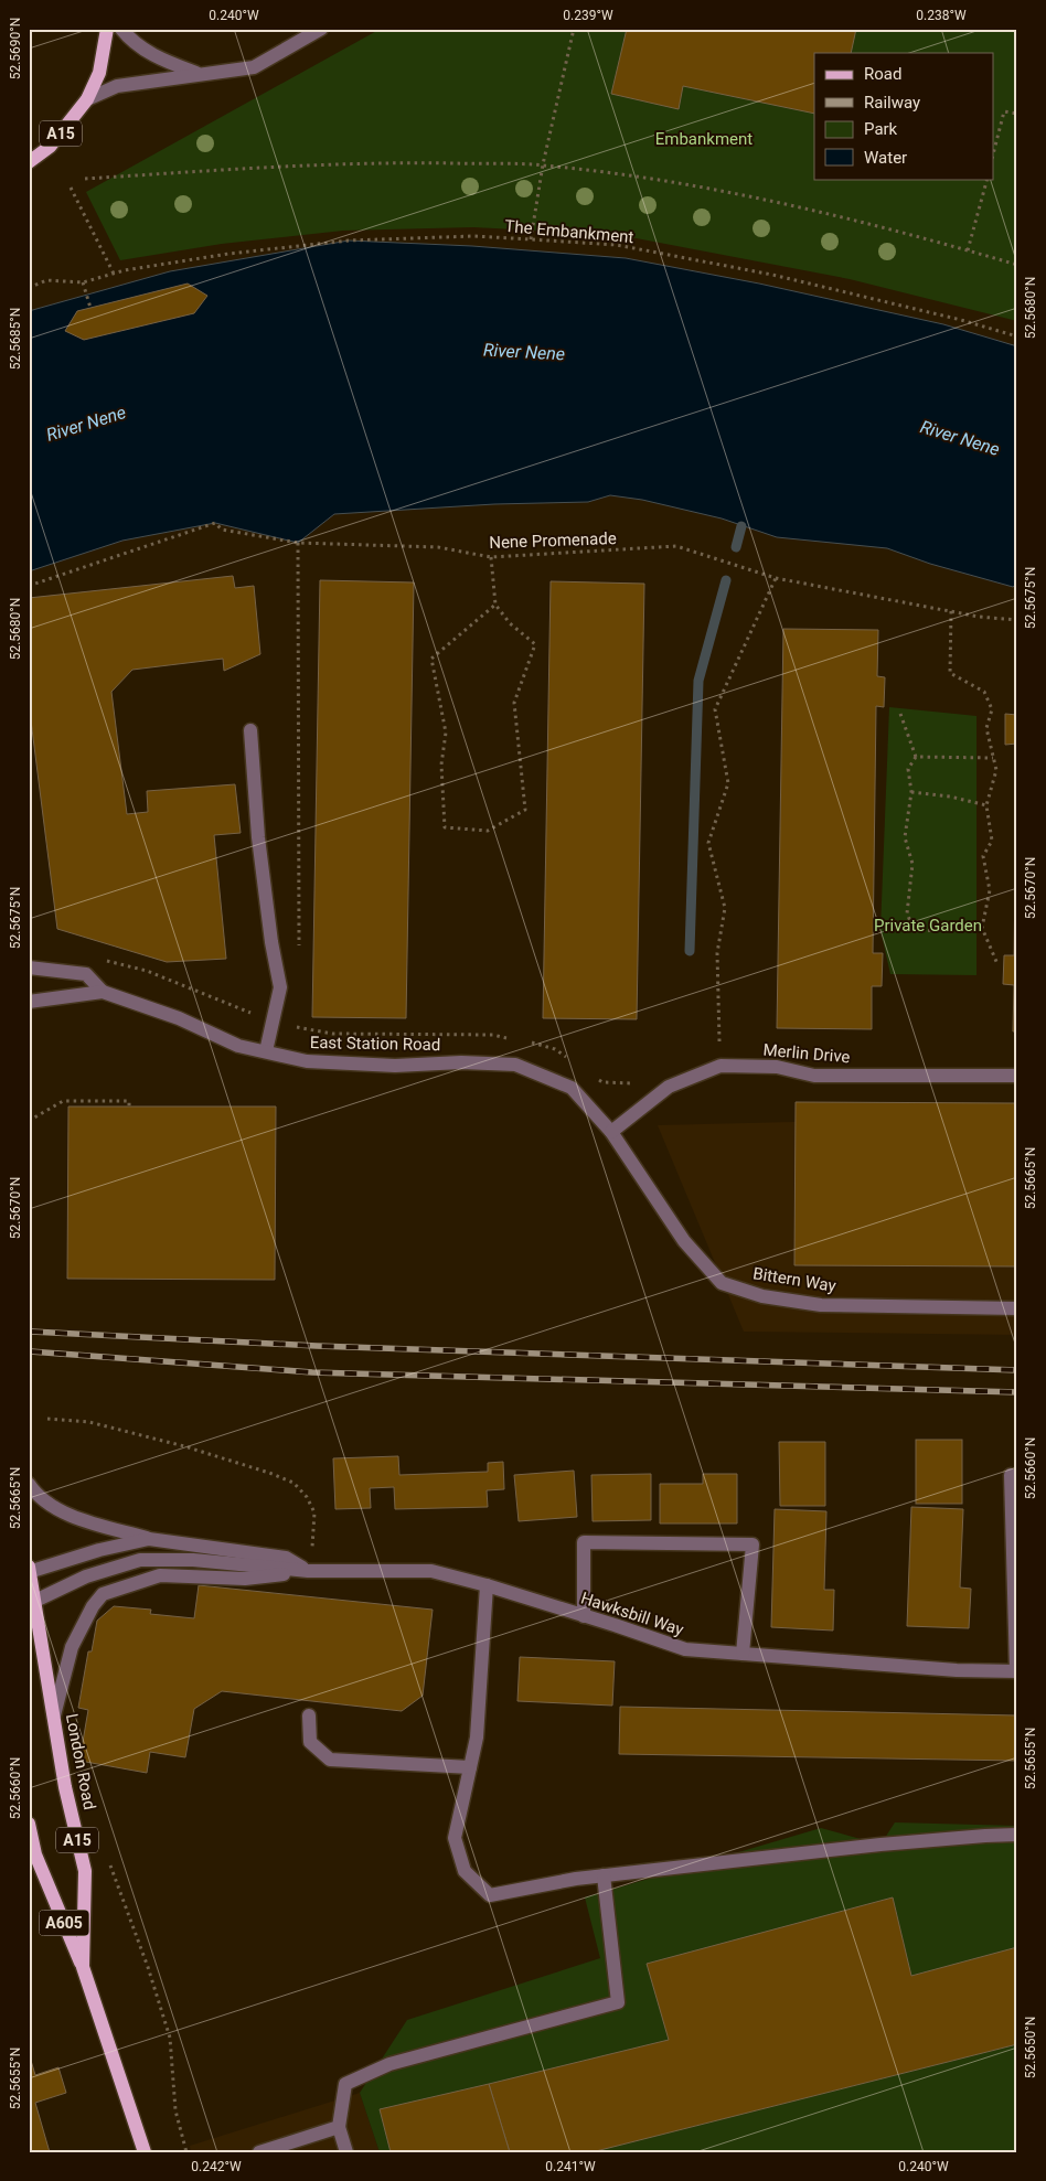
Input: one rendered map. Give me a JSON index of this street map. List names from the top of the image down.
{
  "streets": {
    "main road": ["A15", "London Road", "A605"],
    "street": [
      "East Station Road",
      "Merlin Drive",
      "Bittern Way",
      "Hawksbill Way"
    ],
    "path": ["The Embankment", "Nene Promenade"]
  },
  "crossings": [
    ["East Station Road", "Merlin Drive"],
    ["East Station Road", "Bittern Way"],
    ["Merlin Drive", "Bittern Way"],
    ["Hawksbill Way", "London Road"],
    ["London Road", "A605"]
  ],
  "water": ["River Nene"],
  "parks": ["Embankment", "Private Garden"],
  "legend": [
    "Road",
    "Railway",
    "Park",
    "Water"
  ],
  "coordinates": [
    "0.240°W",
    "0.239°W",
    "0.238°W",
    "52.5690°N",
    "52.5680°N",
    "52.5685°N",
    "52.5675°N",
    "52.5670°N",
    "52.5665°N",
    "52.5660°N",
    "52.5655°N",
    "52.5650°N",
    "0.242°W",
    "0.241°W"
  ]
}
